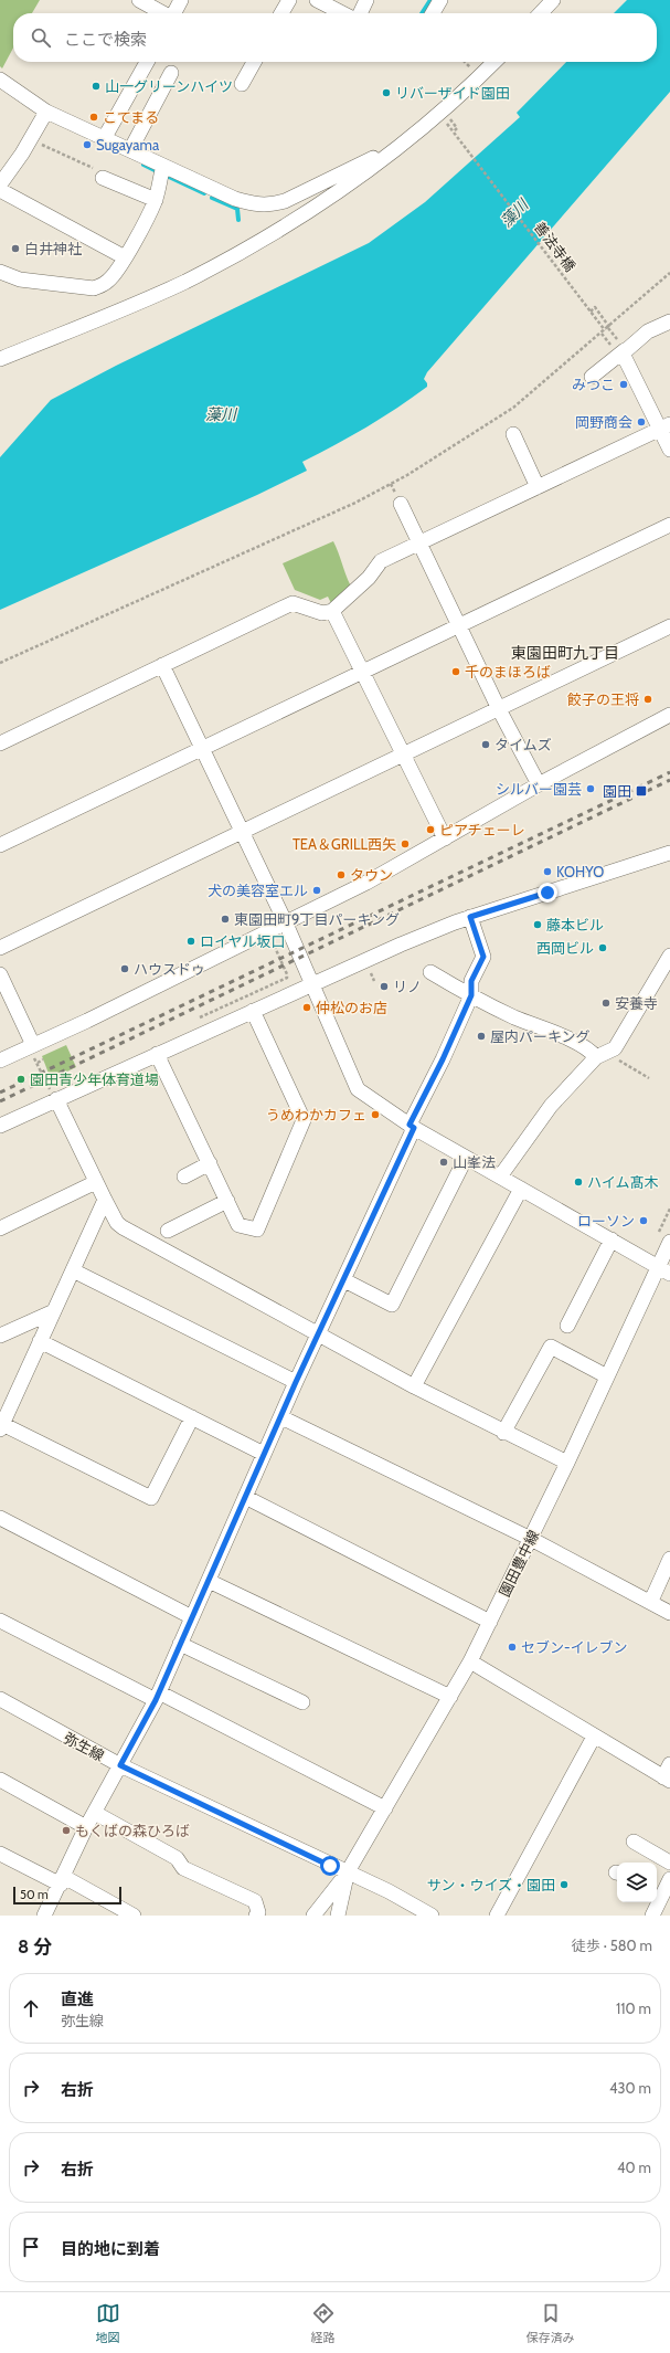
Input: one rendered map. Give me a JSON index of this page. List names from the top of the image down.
{
  "streets": {
    "street": ["園田豊中線", "弥生線"],
    "path": ["善法寺橋"]
  },
  "crossings": [
    ["園田豊中線", "弥生線"]
  ],
  "districts": ["東園田町九丁目"],
  "water": ["藻川"],
  "places": {
    "other": [
      "山一グリーンハイツ",
      "リバーザイド園田",
      "こてまる",
      "Sugayama",
      "白井神社",
      "みつこ",
      "岡野商会",
      "千のまほろば",
      "餃子の王将",
      "タイムズ",
      "シルバー園芸",
      "ピアチェーレ",
      "TEA＆GRILL西矢",
      "KOHYO",
      "タウン",
      "犬の美容室エル",
      "東園田町9丁目パーキング",
      "藤本ビル",
      "ロイヤル坂口",
      "西岡ビル",
      "ハウスドゥ",
      "リノ",
      "安養寺",
      "仲松のお店",
      "屋内パーキング",
      "園田青少年体育道場",
      "うめわかカフェ",
      "山峯法",
      "ハイム髙木",
      "ローソン",
      "セブン-イレブン",
      "もくばの森ひろば",
      "サン・ウイズ・園田"
    ],
    "transit": ["園田"]
  },
  "scale_bar": "50 m",
  "page": {
    "search": "ここで検索",
    "scale": "50 m",
    "heading": ["8 分", "徒歩 · 580 m"],
    "list": [
      ["直進", "弥生線", "110 m"],
      ["右折", "430 m"],
      ["右折", "40 m"],
      "目的地に到着"
    ],
    "nav": ["地図", "経路", "保存済み"]
  }
}
